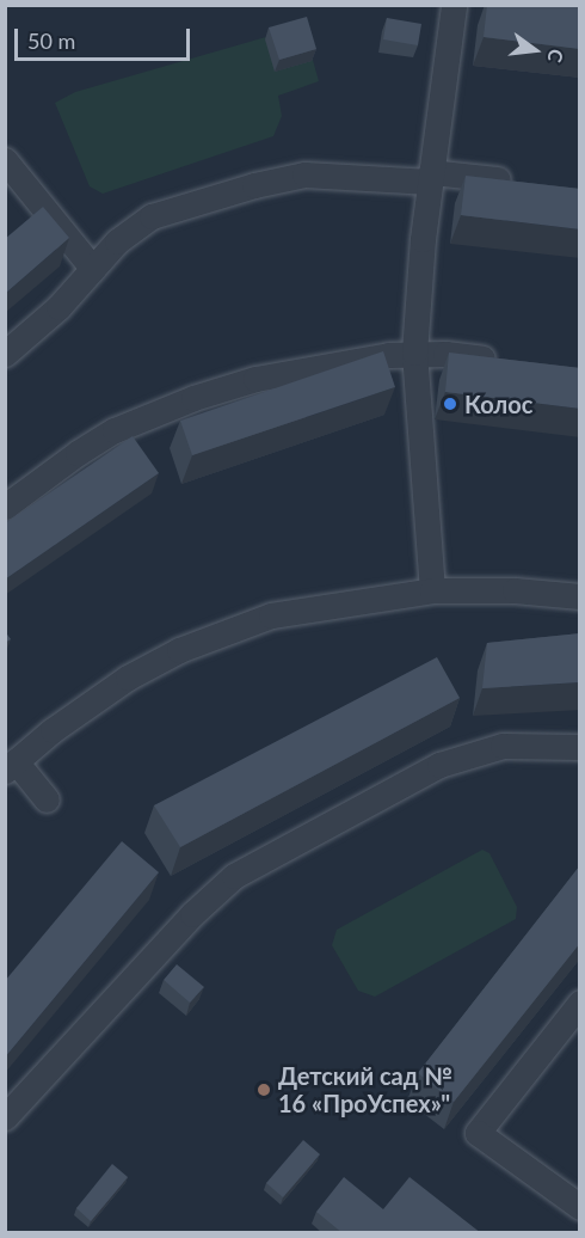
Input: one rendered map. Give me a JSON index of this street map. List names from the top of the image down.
{
  "places": ["Колос", "Детский сад № 16 «ПроУспех»\""],
  "scale_bar": "50 m",
  "north": "right"
}
